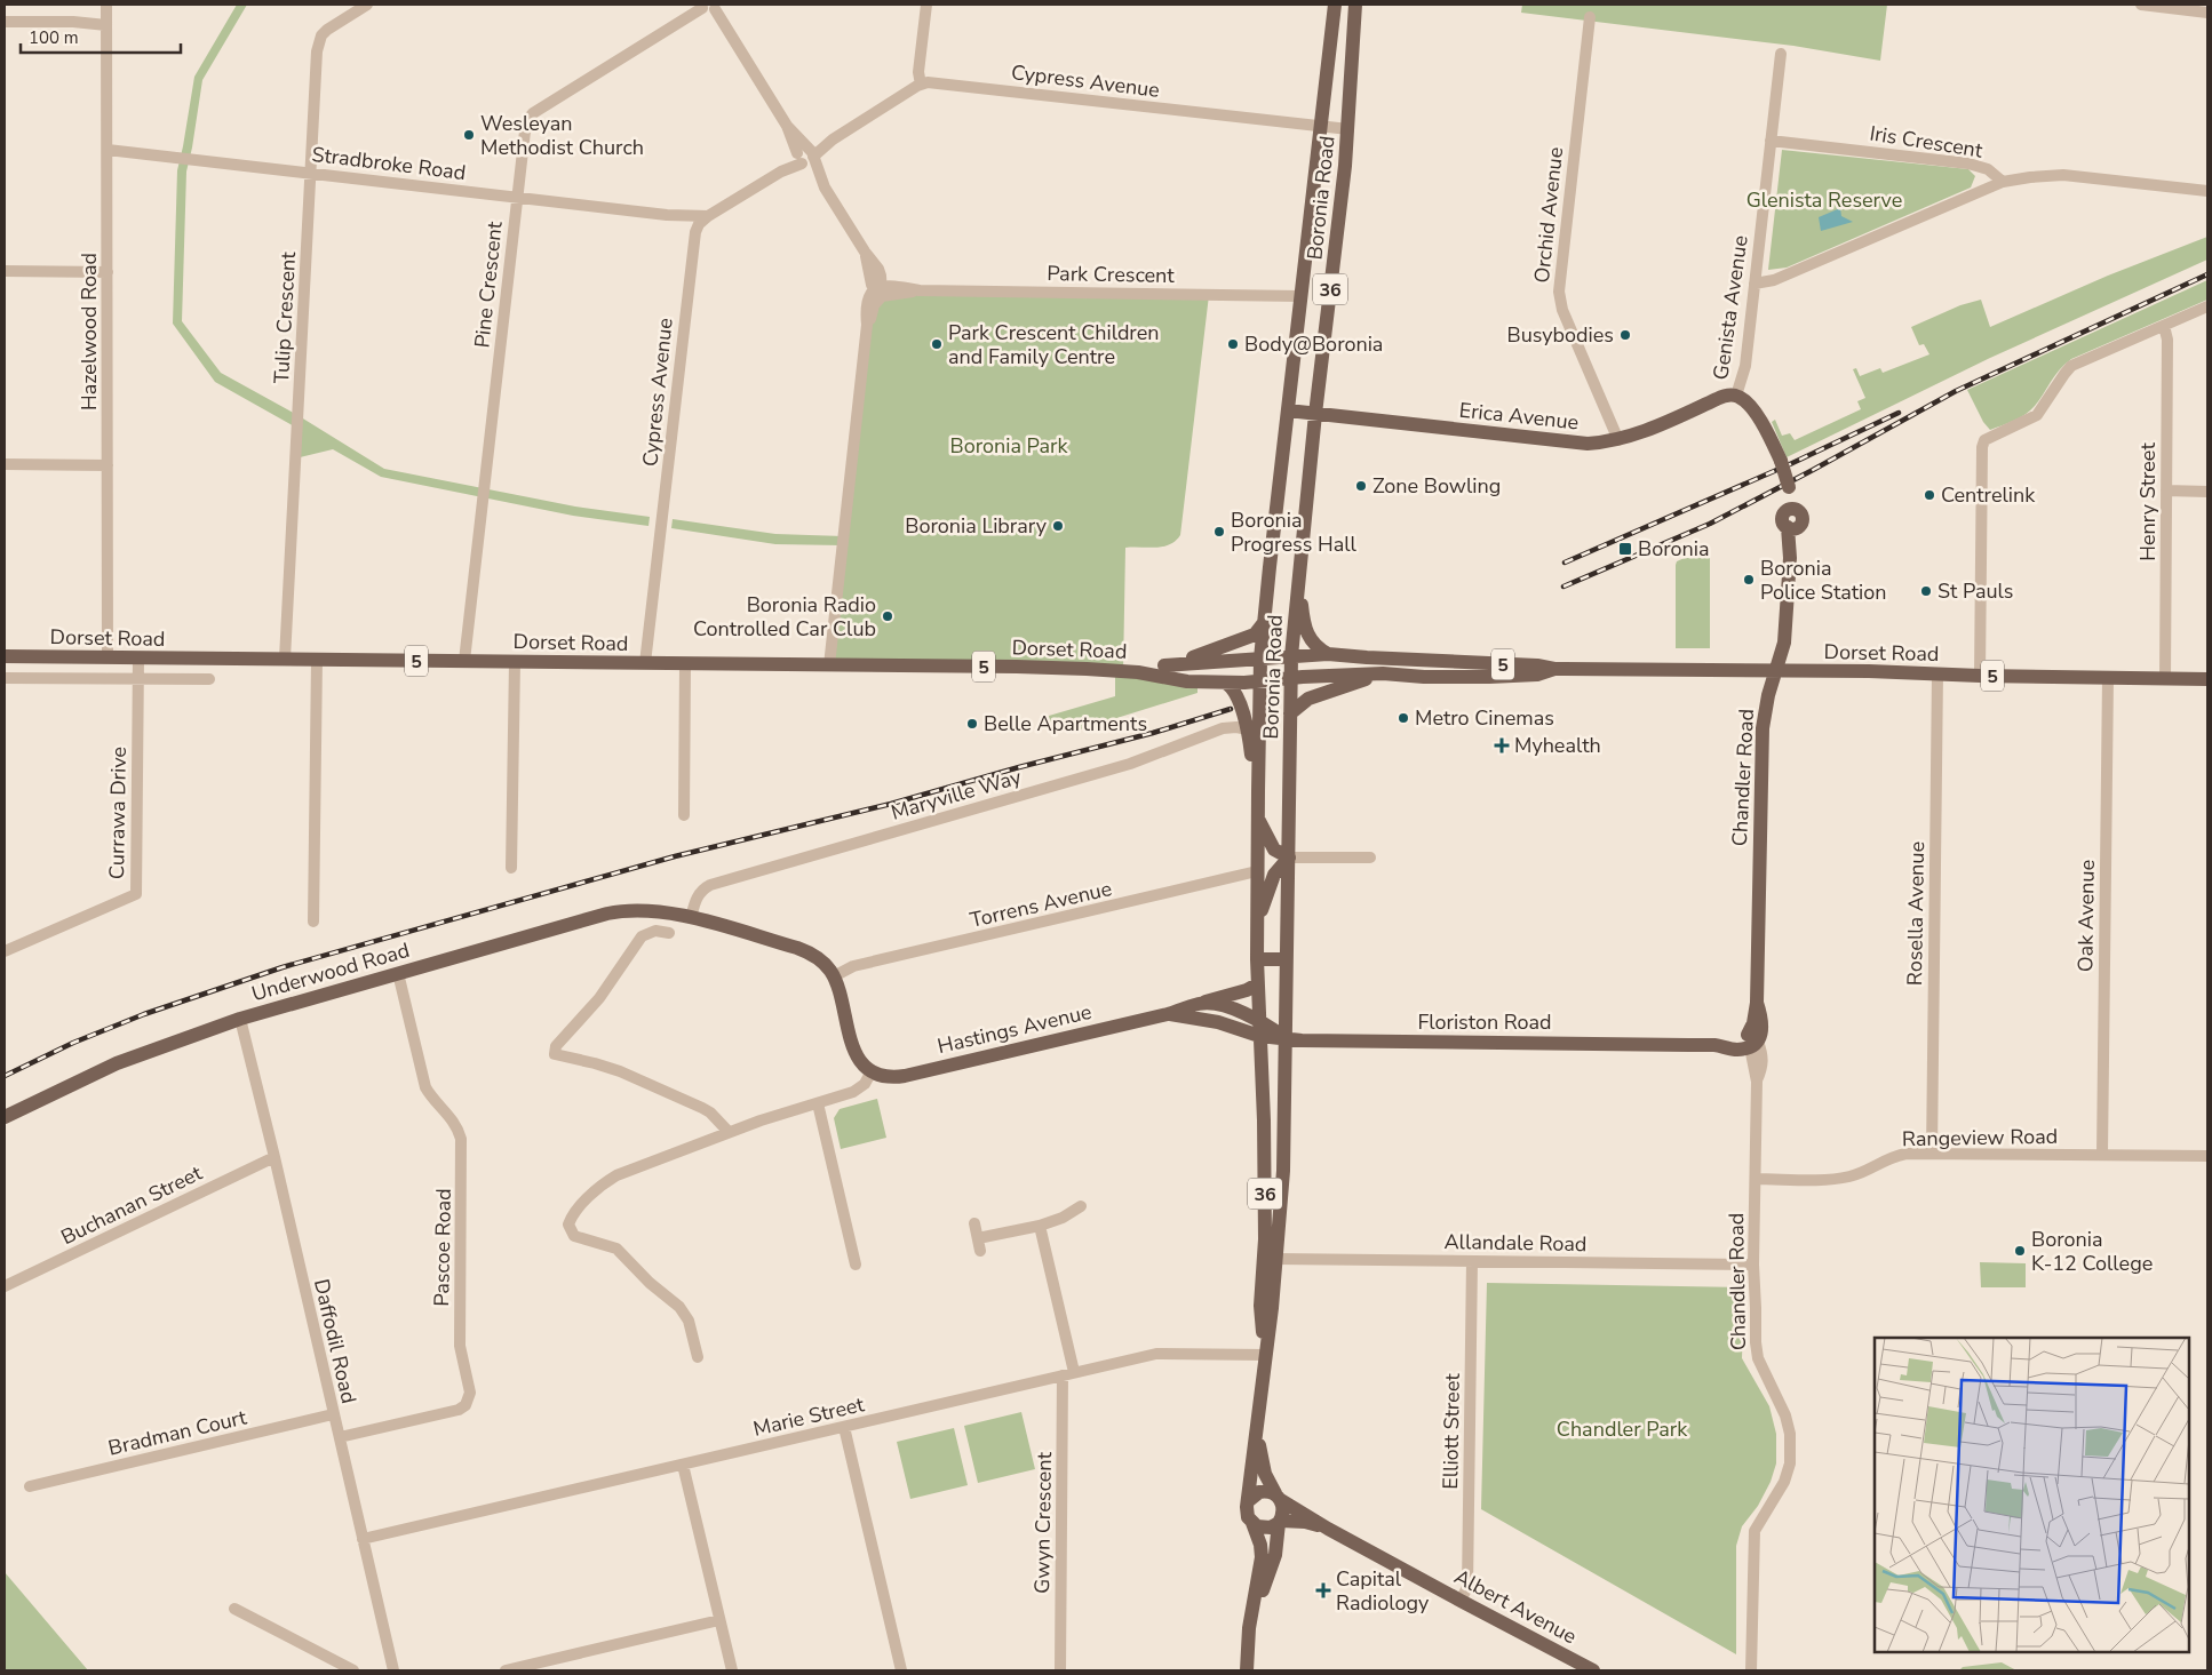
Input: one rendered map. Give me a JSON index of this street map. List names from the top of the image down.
{
  "streets": {
    "main road": [
      "Boronia Road",
      "36",
      "Erica Avenue",
      "Dorset Road",
      "5",
      "Chandler Road",
      "Underwood Road",
      "Floriston Road",
      "Hastings Avenue",
      "Albert Avenue"
    ],
    "street": [
      "Cypress Avenue",
      "Iris Crescent",
      "Stradbroke Road",
      "Orchid Avenue",
      "Park Crescent",
      "Pine Crescent",
      "Genista Avenue",
      "Tulip Crescent",
      "Hazelwood Road",
      "Henry Street",
      "Maryville Way",
      "Currawa Drive",
      "Torrens Avenue",
      "Rosella Avenue",
      "Oak Avenue",
      "Rangeview Road",
      "Buchanan Street",
      "Allandale Road",
      "Pascoe Road",
      "Daffodil Road",
      "Marie Street",
      "Elliott Street",
      "Bradman Court",
      "Gwyn Crescent"
    ]
  },
  "crossings": [
    ["Cypress Avenue", "Stradbroke Road"],
    ["Cypress Avenue", "Boronia Road"],
    ["Cypress Avenue", "Dorset Road"],
    ["Iris Crescent", "Genista Avenue"],
    ["Stradbroke Road", "Pine Crescent"],
    ["Stradbroke Road", "Tulip Crescent"],
    ["Stradbroke Road", "Hazelwood Road"],
    ["Boronia Road", "Park Crescent"],
    ["Boronia Road", "36"],
    ["Boronia Road", "Erica Avenue"],
    ["Boronia Road", "Dorset Road"],
    ["Boronia Road", "Maryville Way"],
    ["Boronia Road", "Torrens Avenue"],
    ["Boronia Road", "Floriston Road"],
    ["Boronia Road", "Hastings Avenue"],
    ["Boronia Road", "Allandale Road"],
    ["Boronia Road", "Marie Street"],
    ["Boronia Road", "Albert Avenue"],
    ["Orchid Avenue", "Erica Avenue"],
    ["Pine Crescent", "Dorset Road"],
    ["36", "Albert Avenue"],
    ["Genista Avenue", "Erica Avenue"],
    ["Genista Avenue", "Chandler Road"],
    ["Tulip Crescent", "Dorset Road"],
    ["Hazelwood Road", "Dorset Road"],
    ["Erica Avenue", "Chandler Road"],
    ["Henry Street", "Dorset Road"],
    ["Dorset Road", "Chandler Road"],
    ["Dorset Road", "Currawa Drive"],
    ["Dorset Road", "Rosella Avenue"],
    ["Dorset Road", "Oak Avenue"],
    ["Chandler Road", "Floriston Road"],
    ["Chandler Road", "Rangeview Road"],
    ["Chandler Road", "Allandale Road"],
    ["Maryville Way", "Underwood Road"],
    ["Rosella Avenue", "Rangeview Road"],
    ["Oak Avenue", "Rangeview Road"],
    ["Underwood Road", "Pascoe Road"],
    ["Underwood Road", "Daffodil Road"],
    ["Floriston Road", "Hastings Avenue"],
    ["Buchanan Street", "Daffodil Road"],
    ["Allandale Road", "Elliott Street"],
    ["Pascoe Road", "Daffodil Road"],
    ["Daffodil Road", "Marie Street"],
    ["Daffodil Road", "Bradman Court"],
    ["Marie Street", "Gwyn Crescent"],
    ["Elliott Street", "Albert Avenue"]
  ],
  "parks": ["Glenista Reserve", "Boronia Park", "Chandler Park"],
  "places": {
    "other": [
      "Wesleyan Methodist Church",
      "Busybodies",
      "Park Crescent Children and Family Centre",
      "Body@Boronia",
      "Zone Bowling",
      "Centrelink",
      "Boronia Library",
      "Boronia Progress Hall",
      "Boronia Police Station",
      "St Pauls",
      "Boronia Radio Controlled Car Club",
      "Metro Cinemas",
      "Belle Apartments",
      "Boronia K-12 College"
    ],
    "transit": ["Boronia"],
    "health": ["Myhealth", "Capital Radiology"]
  },
  "scale_bar": "100 m"
}
